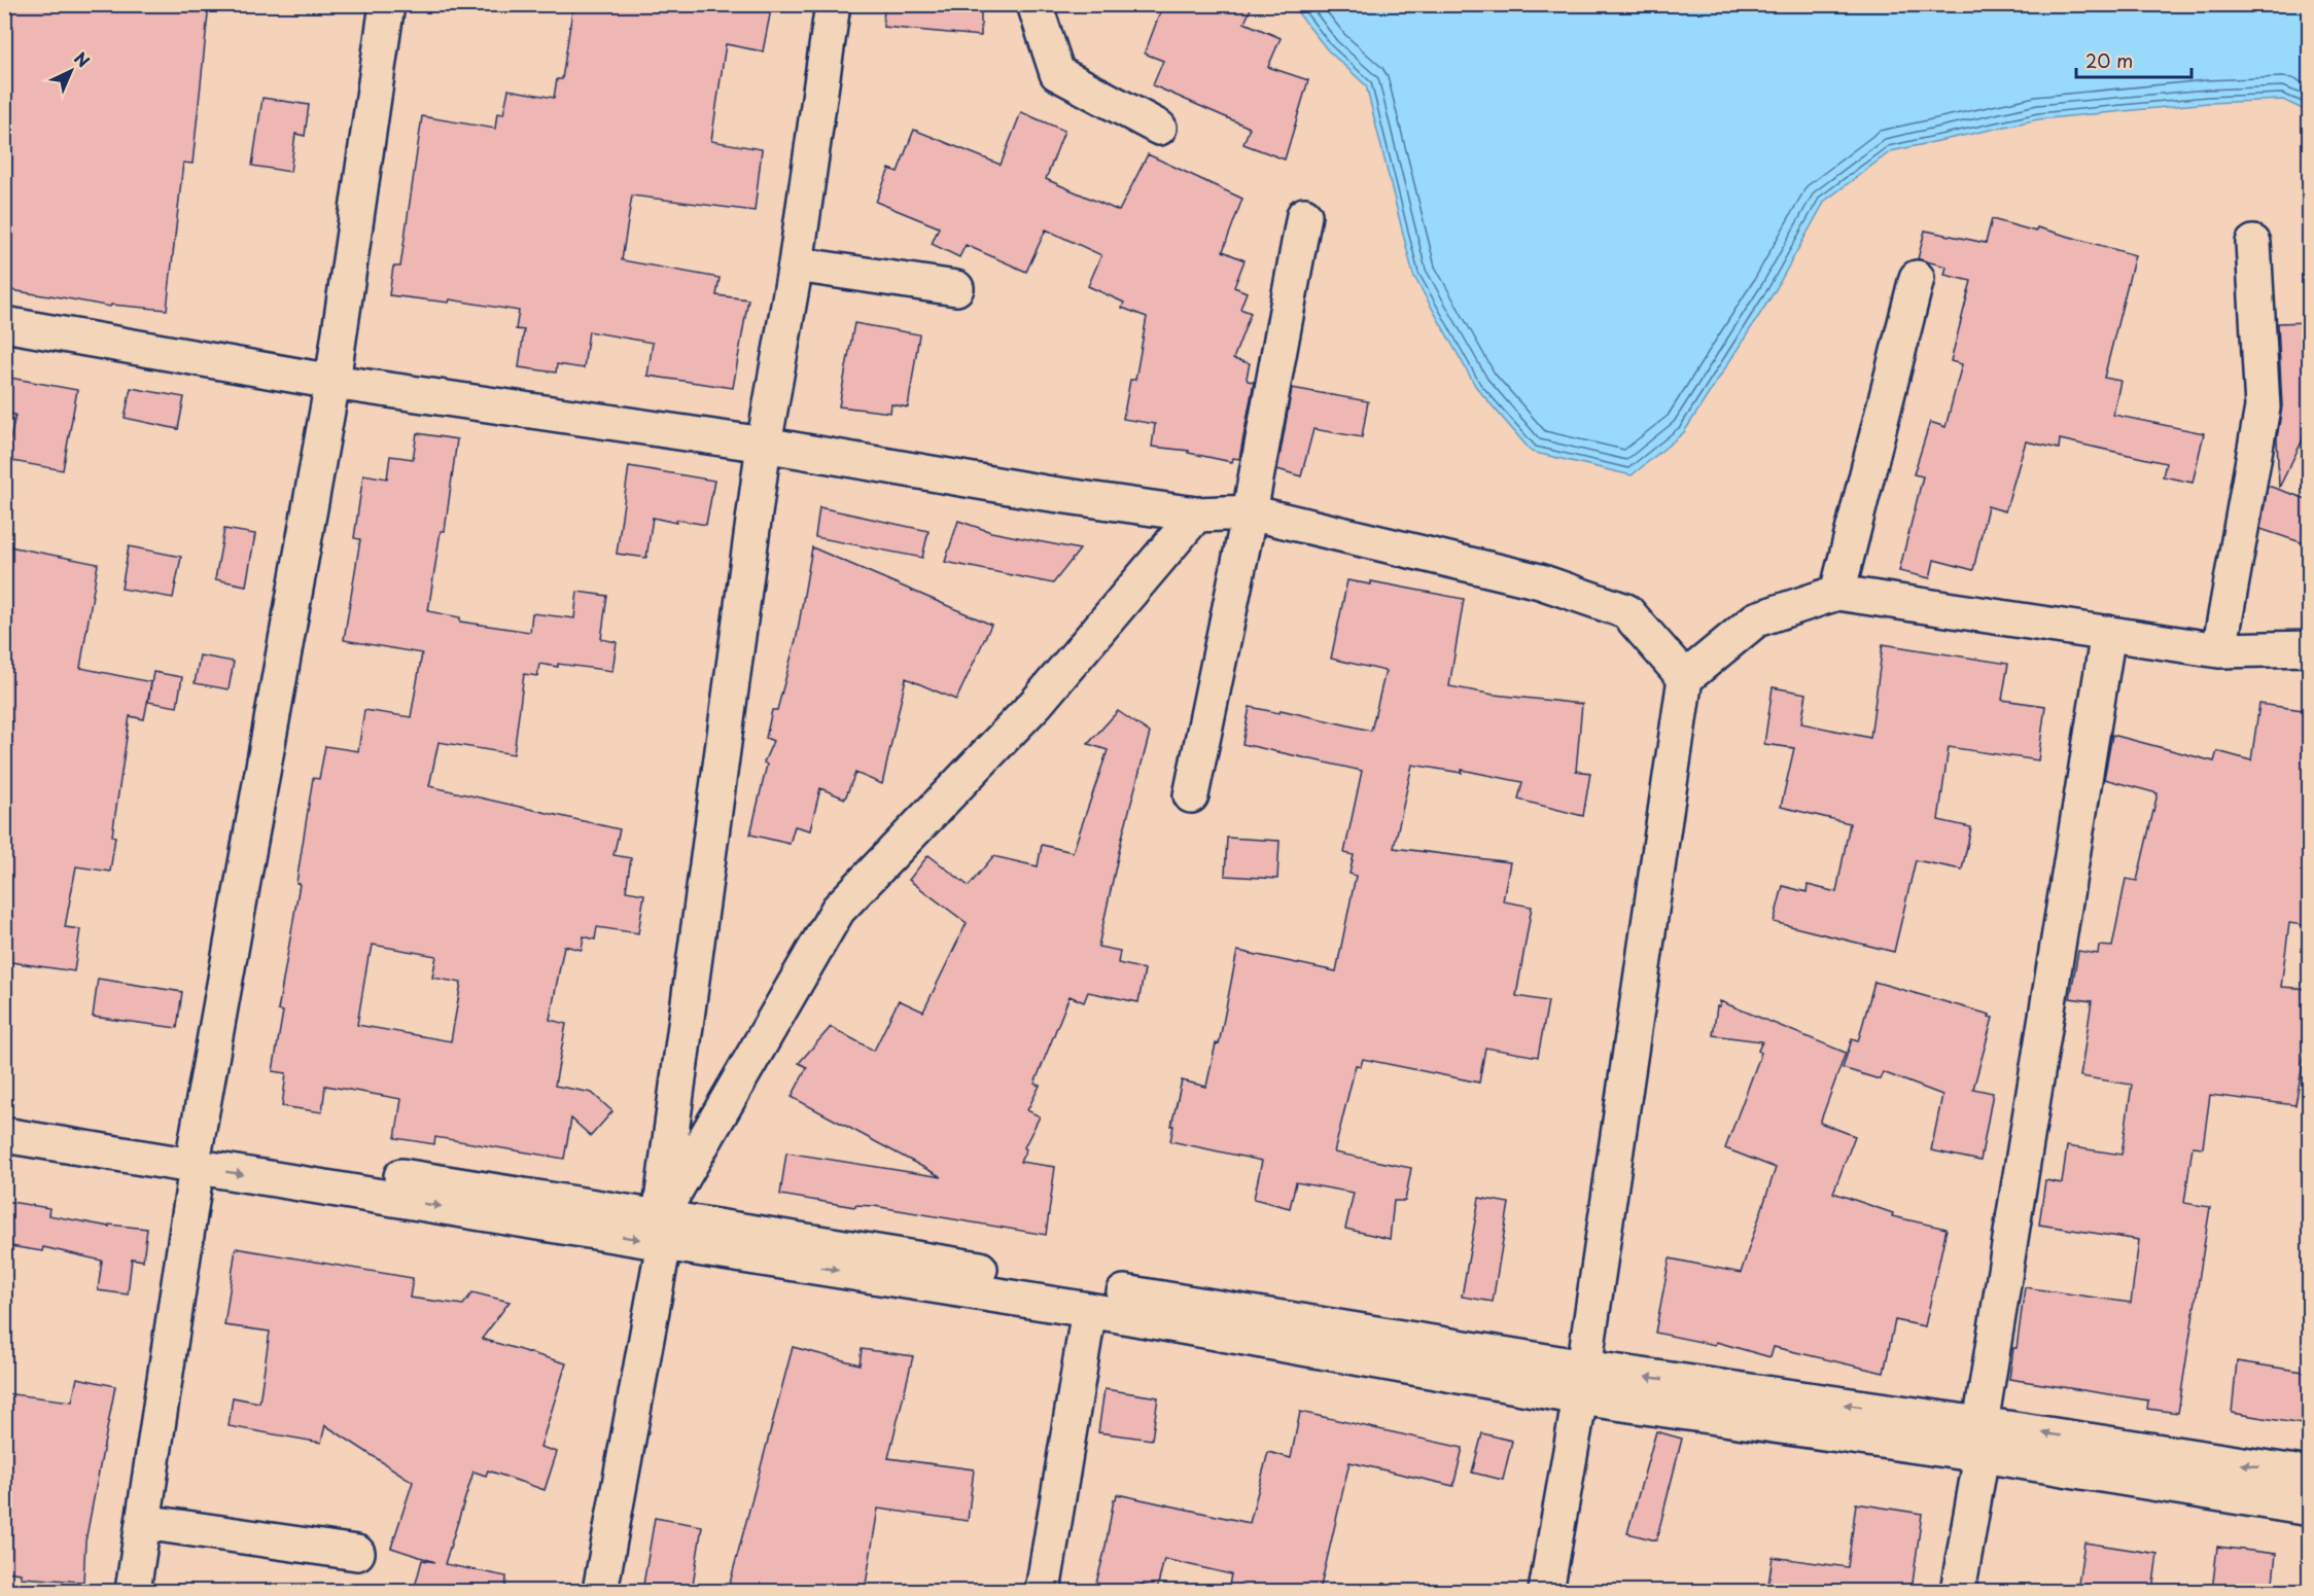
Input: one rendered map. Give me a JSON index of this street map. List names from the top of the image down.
{
  "scale_bar": "20 m",
  "north": "top right"
}
